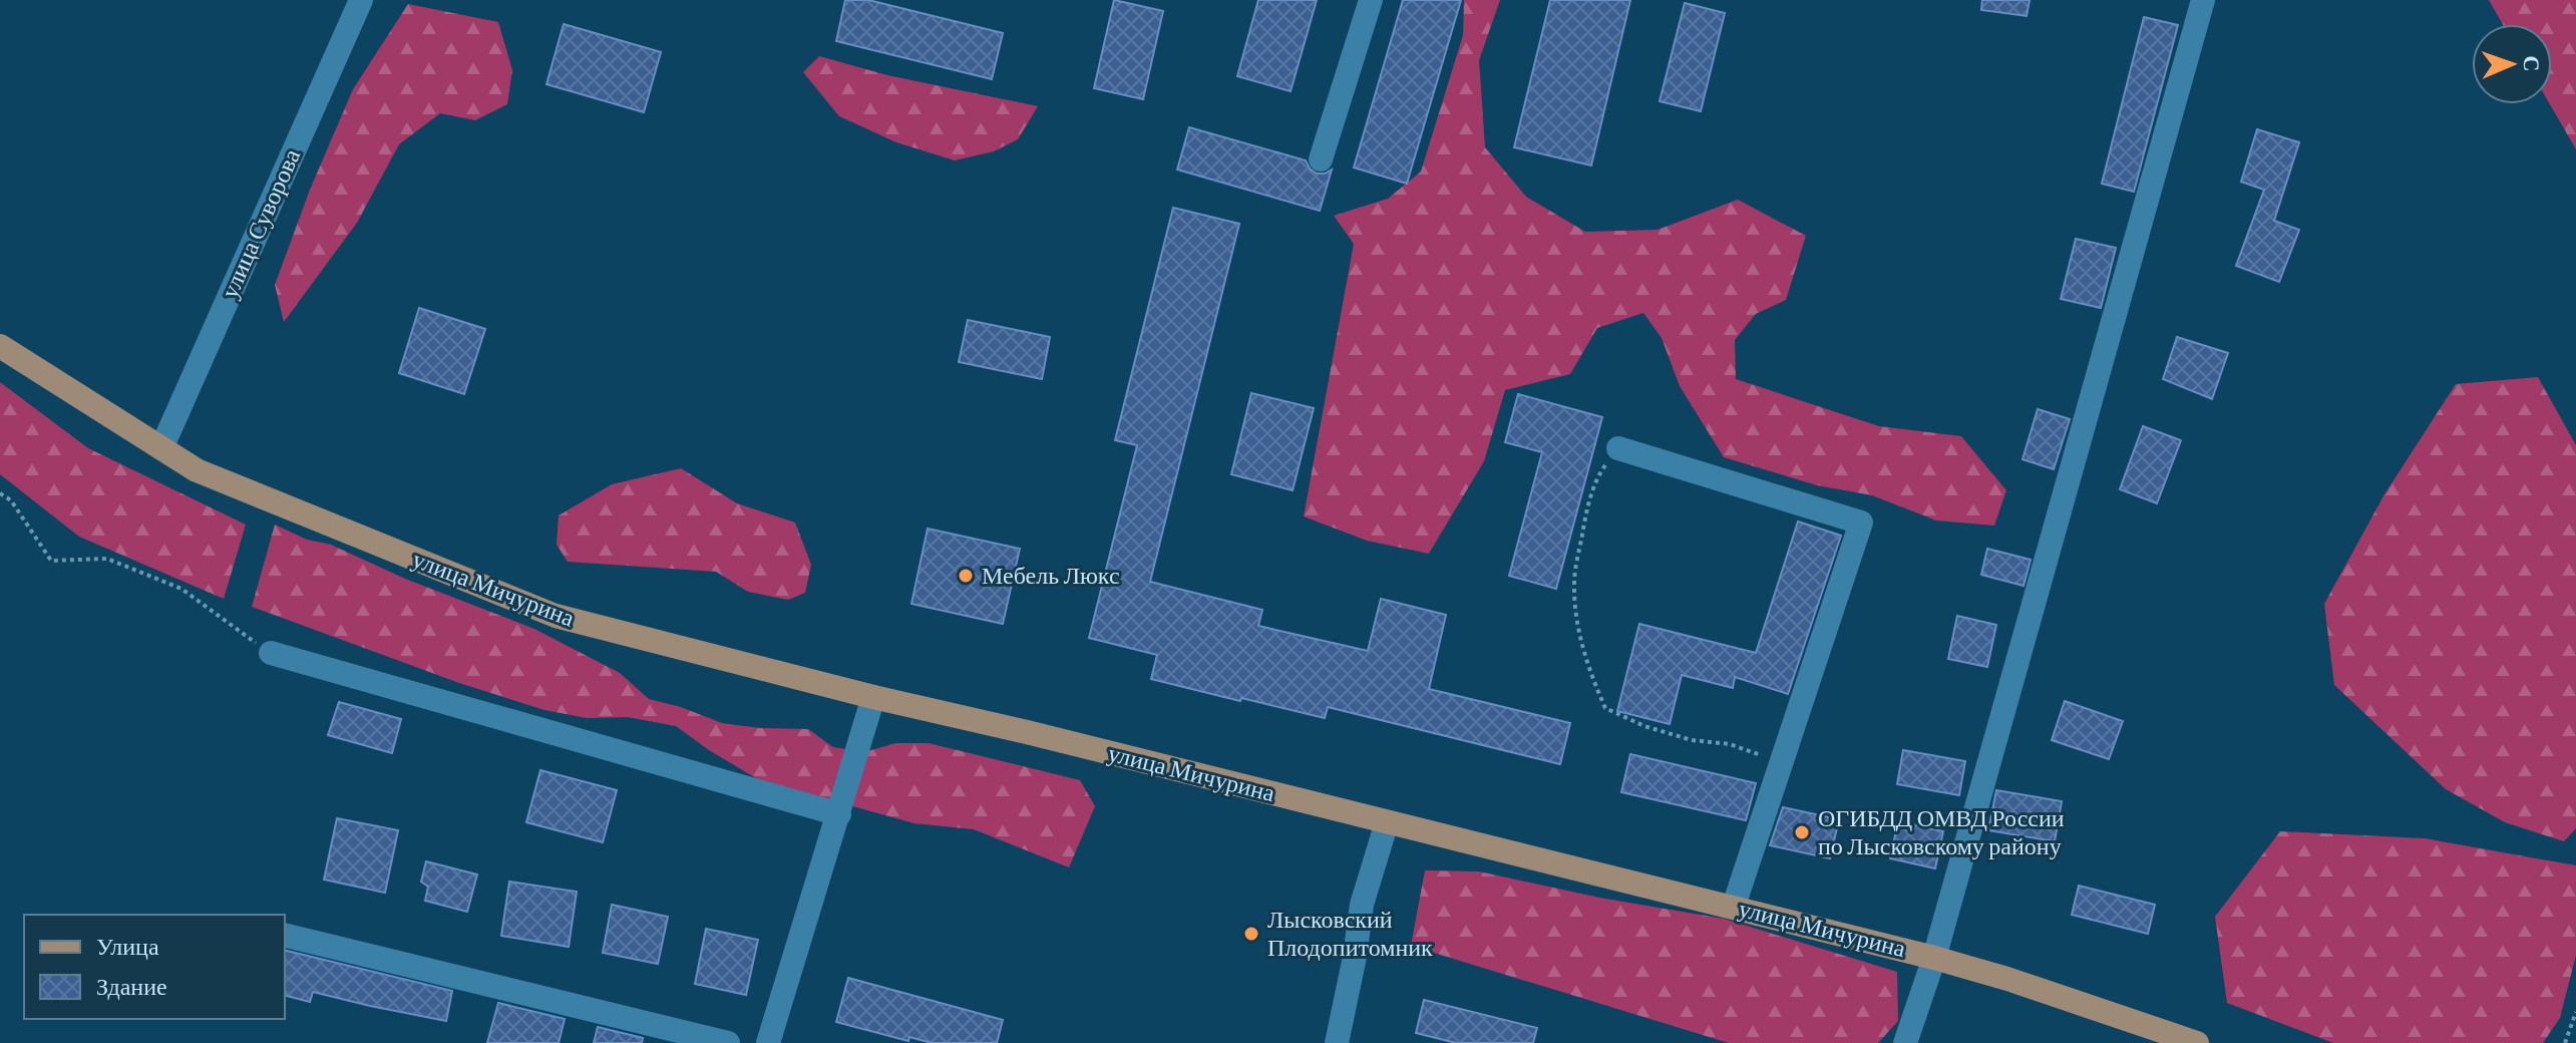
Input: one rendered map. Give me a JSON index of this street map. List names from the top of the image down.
{
  "streets": {
    "main road": ["улица Мичурина"],
    "street": ["улица Суворова"]
  },
  "crossings": [
    ["улица Суворова", "улица Мичурина"]
  ],
  "places": ["Мебель Люкс", "ОГИБДД ОМВД России по Лысковскому району", "Лысковский Плодопитомник"],
  "legend": ["Улица", "Здание"],
  "north": "right"
}
